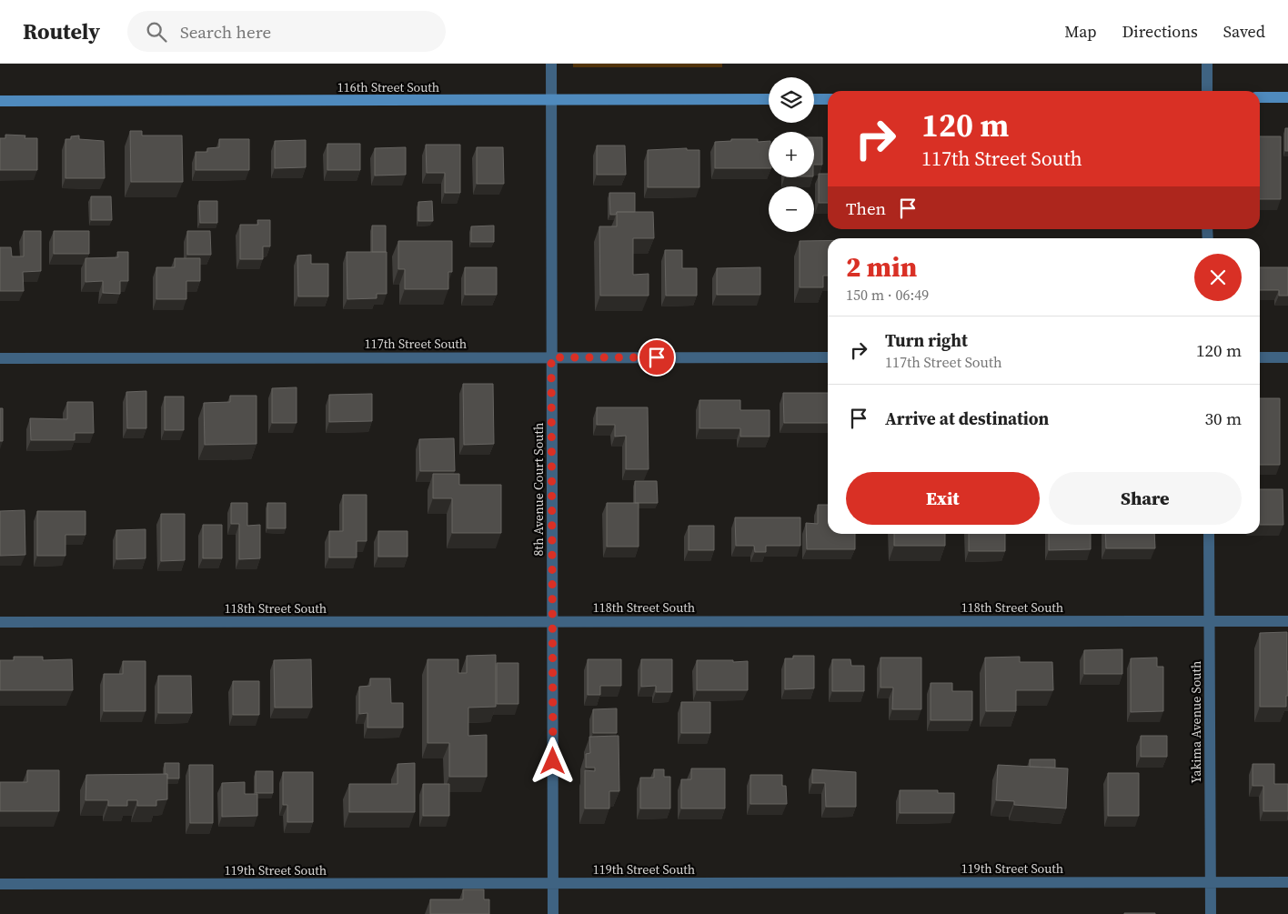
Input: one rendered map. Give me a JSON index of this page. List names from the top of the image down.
{
  "streets": {
    "street": [
      "116th Street South",
      "117th Street South",
      "8th Avenue Court South",
      "118th Street South",
      "Yakima Avenue South",
      "119th Street South"
    ]
  },
  "crossings": [
    ["116th Street South", "8th Avenue Court South"],
    ["117th Street South", "8th Avenue Court South"],
    ["8th Avenue Court South", "118th Street South"],
    ["8th Avenue Court South", "119th Street South"],
    ["118th Street South", "Yakima Avenue South"],
    ["Yakima Avenue South", "119th Street South"]
  ],
  "page": {
    "header": "Routely",
    "search": "Search here",
    "nav": ["Map", "Directions", "Saved"],
    "map_buttons": ["+", "−"],
    "turn": ["120 m", "117th Street South"],
    "then": "Then",
    "heading": ["2 min", "150 m · 06:49"],
    "list": [
      {
        "name": "Turn right",
        "note": "117th Street South",
        "value": "120 m"
      },
      {
        "name": "Arrive at destination",
        "value": "30 m"
      }
    ],
    "buttons": ["Exit", "Share"]
  }
}
